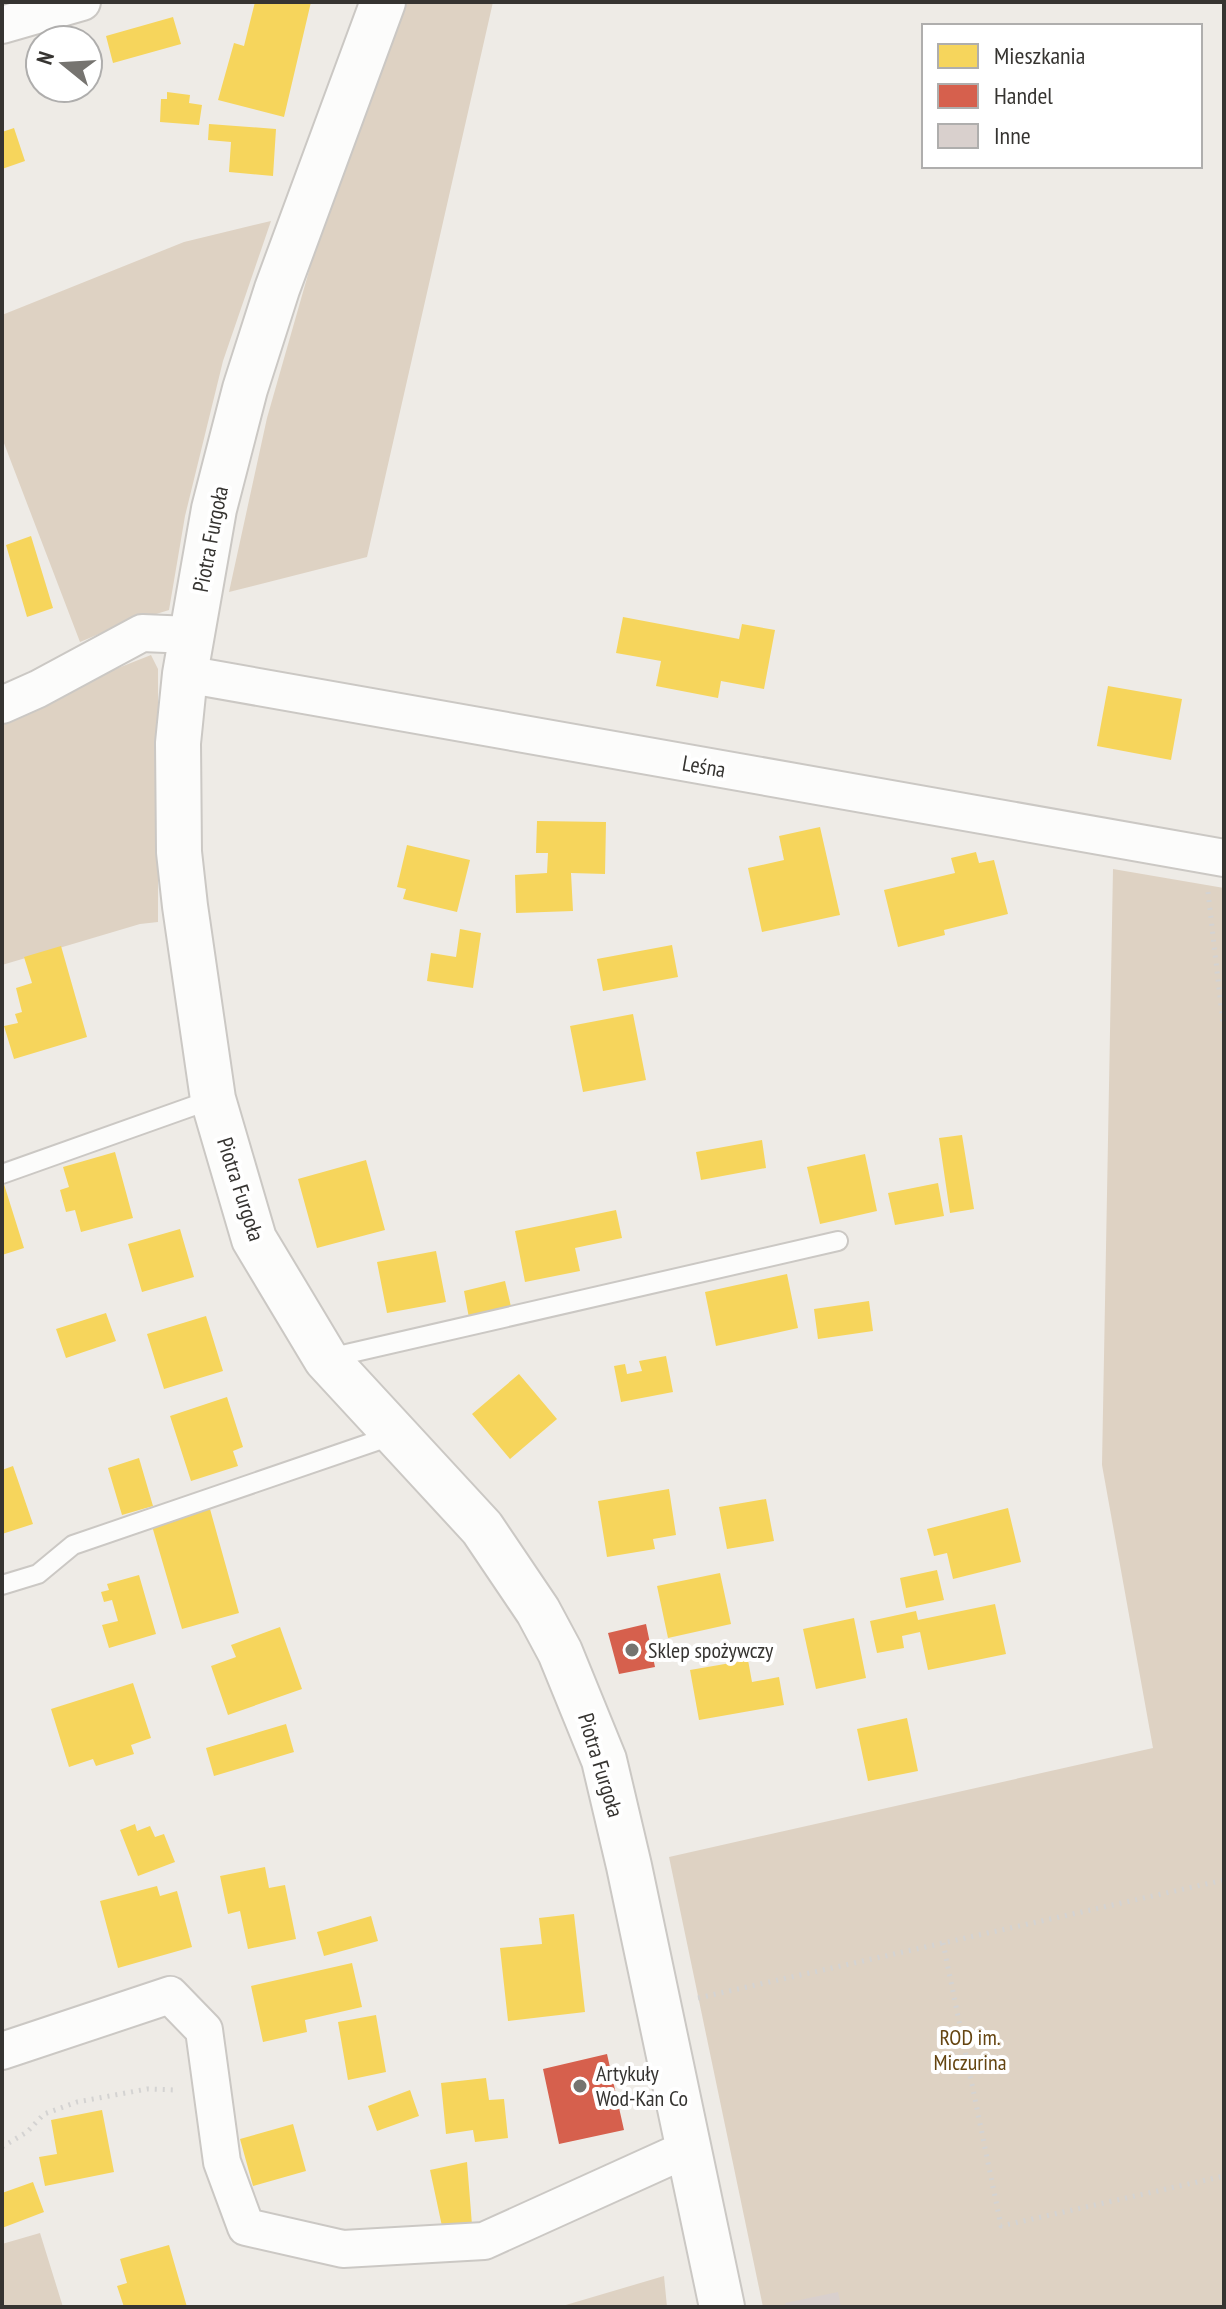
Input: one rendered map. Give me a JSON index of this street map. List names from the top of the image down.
{
  "streets": {
    "street": ["Piotra Furgoła", "Leśna"]
  },
  "crossings": [
    ["Piotra Furgoła", "Leśna"]
  ],
  "parks": ["ROD im. Miczurina"],
  "places": ["Sklep spożywczy", "Artykuły Wod-Kan Co"],
  "legend": ["Mieszkania", "Handel", "Inne"],
  "north": "left"
}
